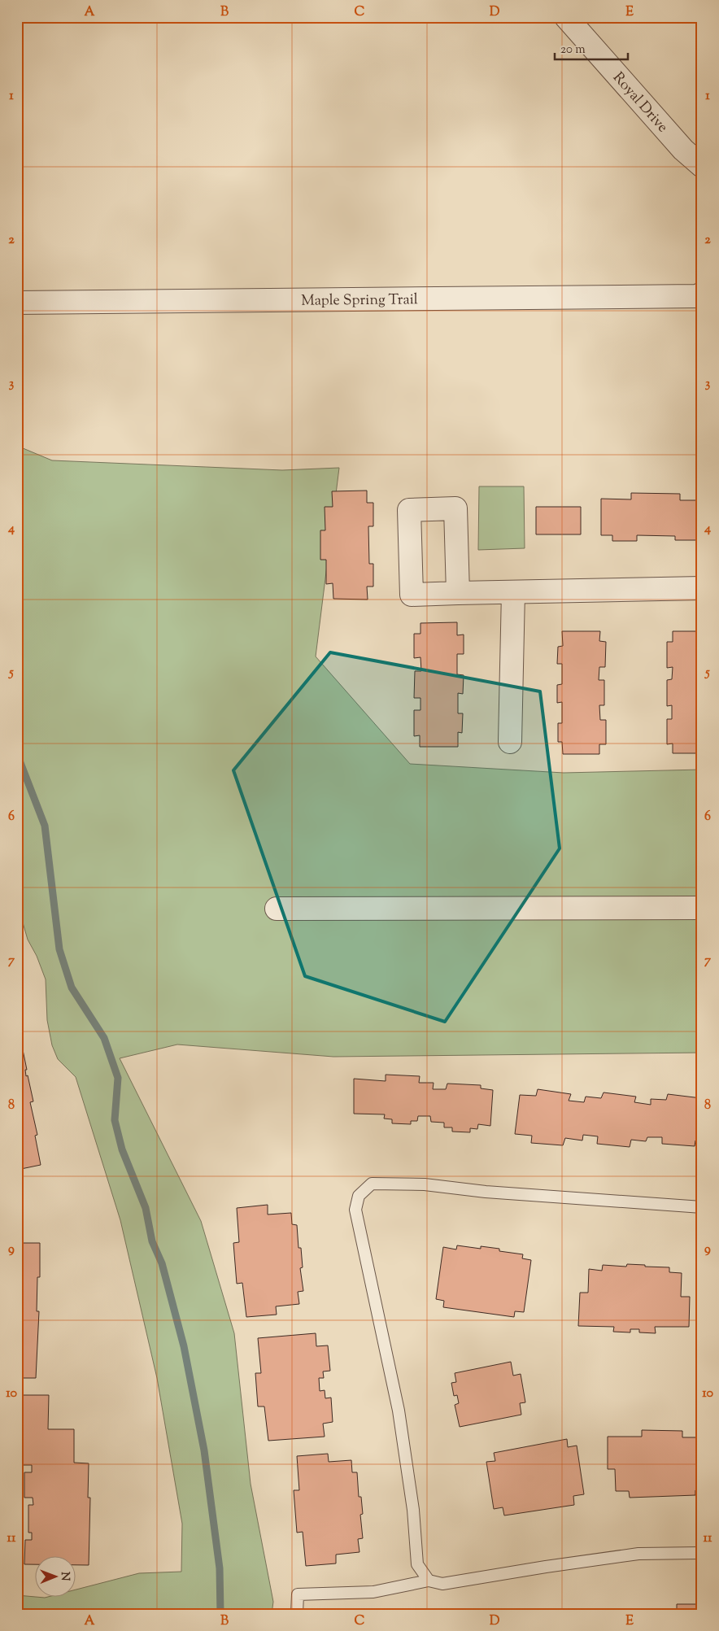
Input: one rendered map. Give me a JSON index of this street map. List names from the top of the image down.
{
  "streets": {
    "street": ["Royal Drive", "Maple Spring Trail"]
  },
  "scale_bar": "20 m",
  "north": "right",
  "grid": {
    "columns": [
      "A",
      "B",
      "C",
      "D",
      "E"
    ],
    "rows": [
      "1",
      "2",
      "3",
      "4",
      "5",
      "6",
      "7",
      "8",
      "9",
      "10",
      "11"
    ]
  }
}
